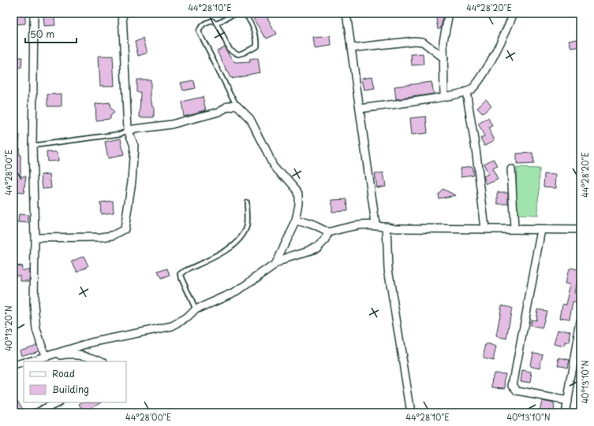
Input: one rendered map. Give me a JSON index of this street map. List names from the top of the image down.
{
  "legend": ["Road", "Building"],
  "scale_bar": "50 m",
  "coordinates": [
    "44°28'10\"E",
    "44°28'20\"E",
    "44°28'00\"E",
    "40°13'20\"N",
    "40°13'10\"N"
  ]
}
